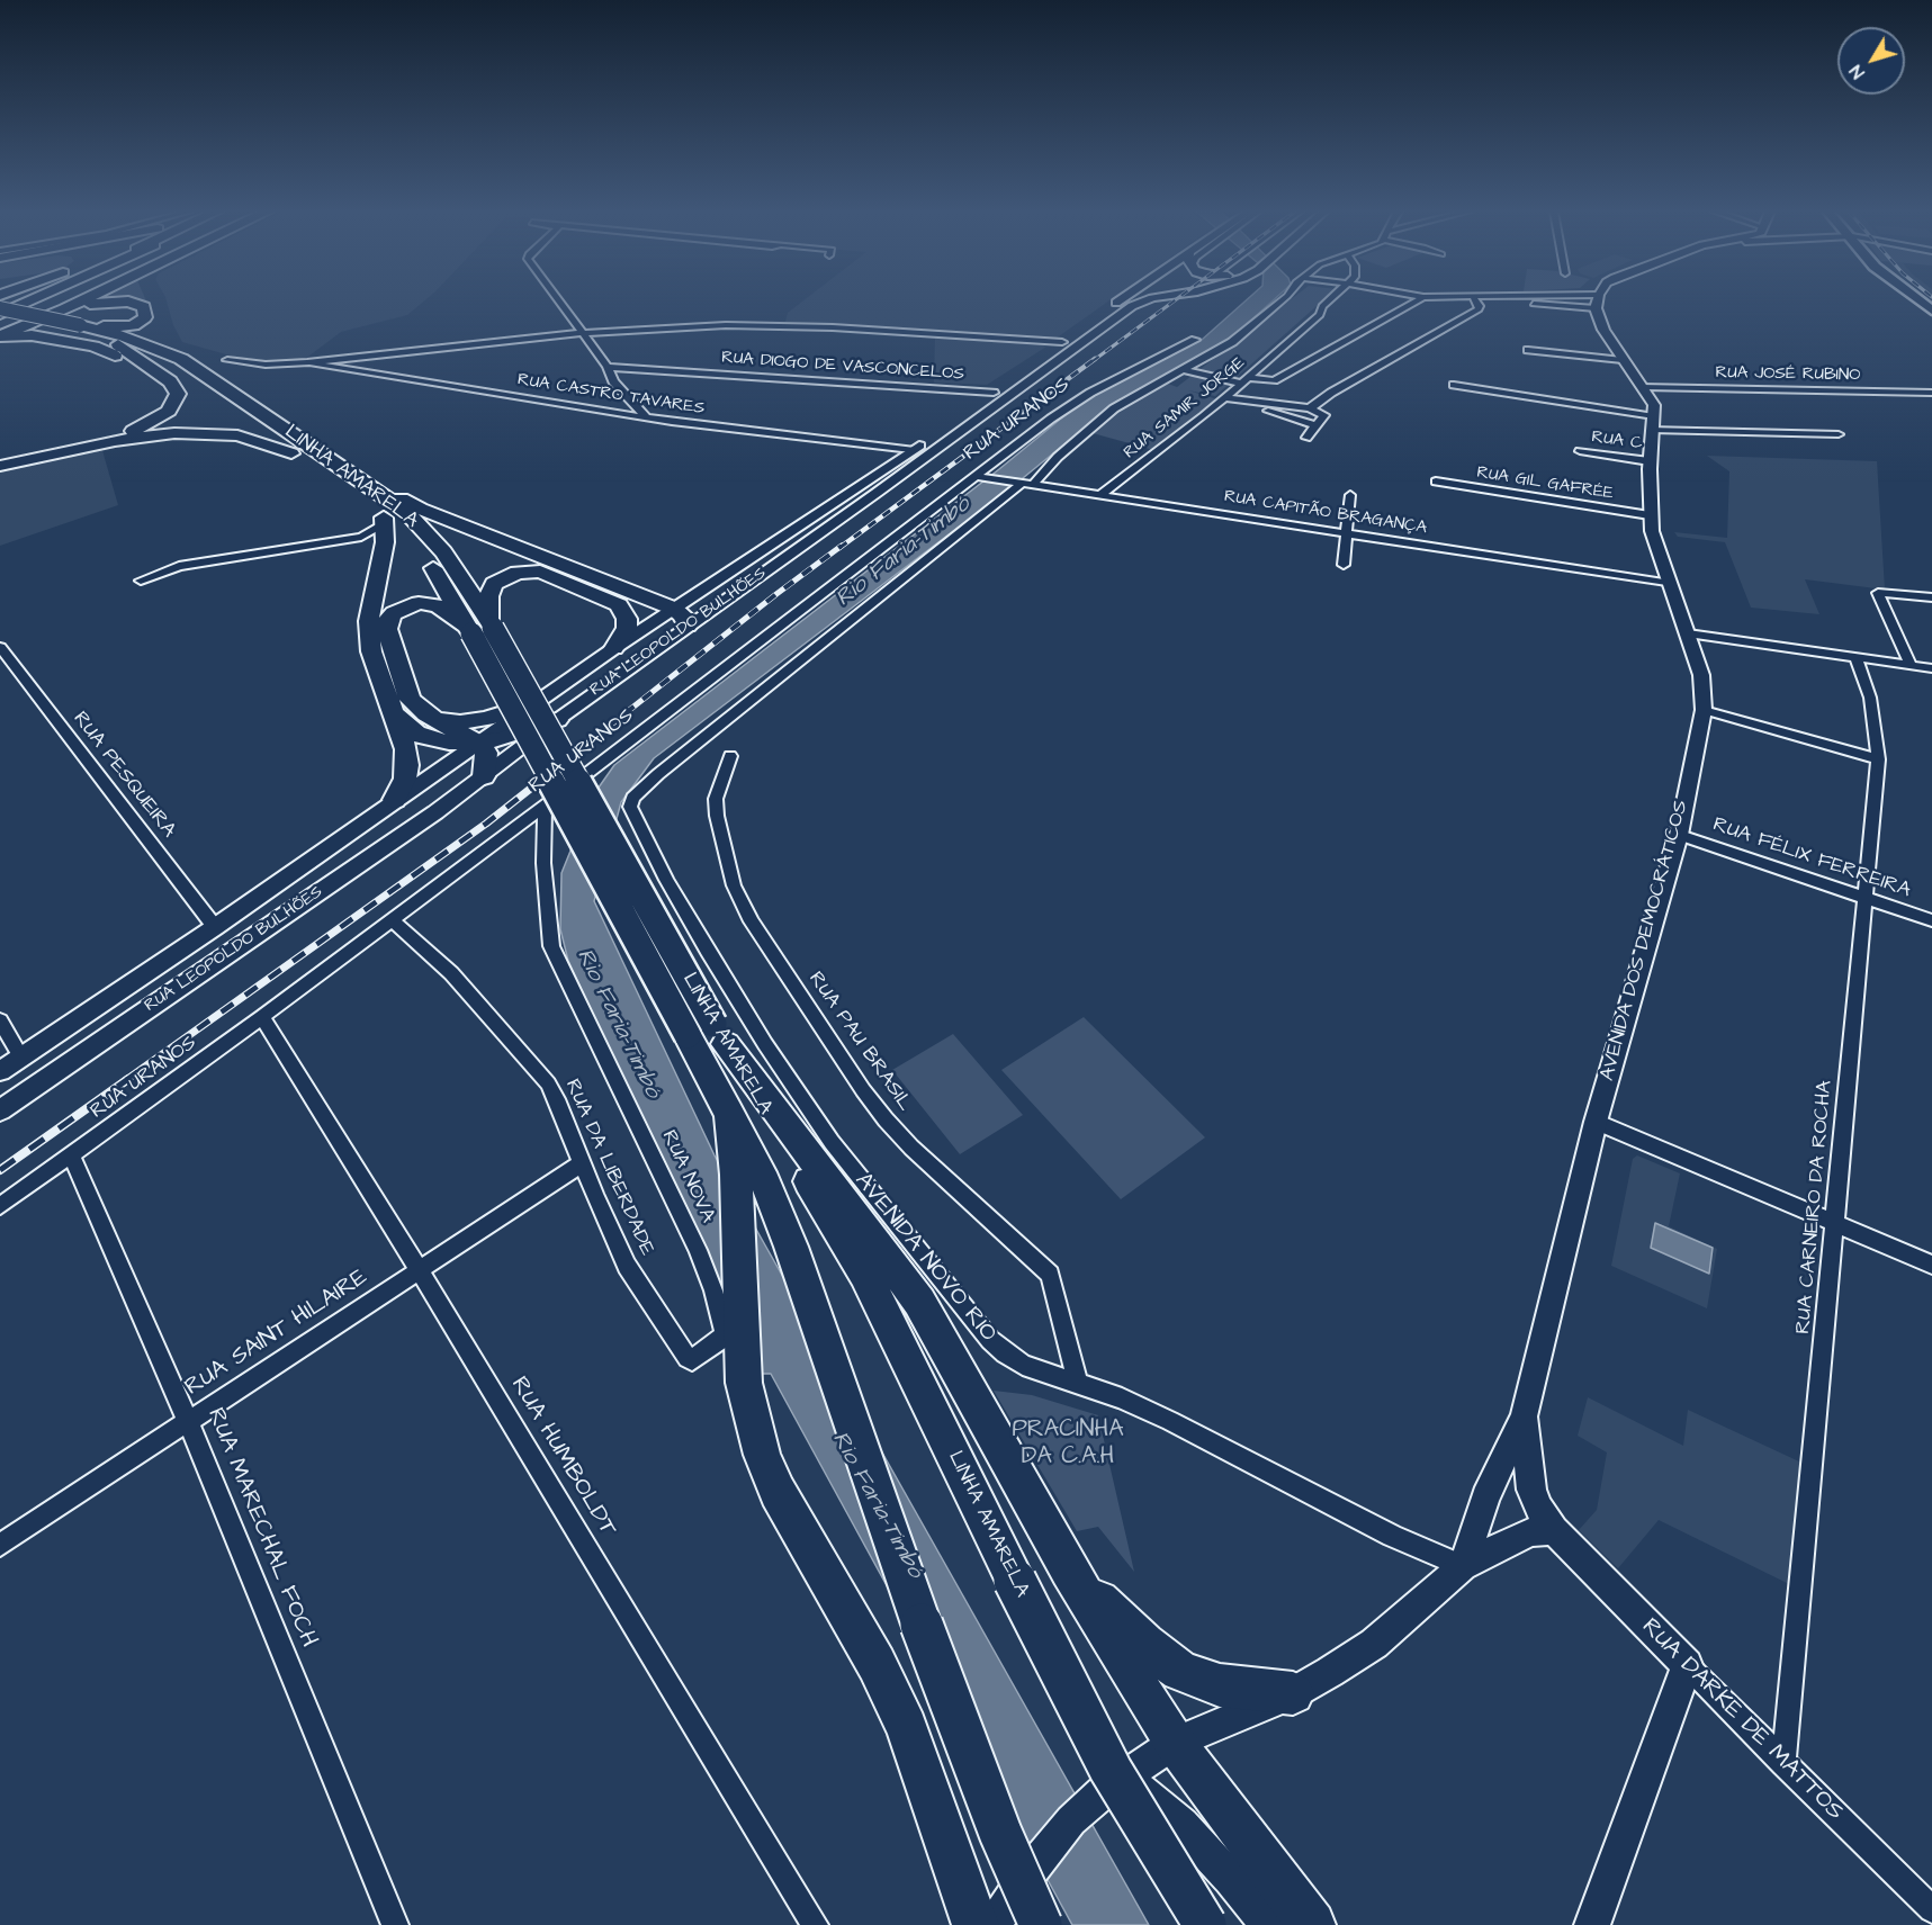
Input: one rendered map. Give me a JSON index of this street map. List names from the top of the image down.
{
  "streets": {
    "highway": ["LINHA AMARELA"],
    "main road": ["RUA LEOPOLDO BULHÕES", "AVENIDA DOS DEMOCRÁTICOS", "RUA DARKE DE MATTOS"],
    "street": [
      "RUA DIOGO DE VASCONCELOS",
      "RUA JOSÉ RUBINO",
      "RUA CASTRO TAVARES",
      "RUA SAMIR JORGE",
      "RUA URANOS",
      "RUA C",
      "RUA GIL GAFRÉE",
      "RUA CAPITÃO BRAGANÇA",
      "RUA PESQUEIRA",
      "RUA FÉLIX FERREIRA",
      "RUA PAU BRASIL",
      "RUA DA LIBERDADE",
      "RUA NOVA",
      "RUA CARNEIRO DA ROCHA",
      "AVENIDA NOVO RIO",
      "RUA SAINT HILAIRE",
      "RUA HUMBOLDT",
      "RUA MARECHAL FOCH"
    ]
  },
  "crossings": [
    ["RUA DIOGO DE VASCONCELOS", "RUA LEOPOLDO BULHÕES"],
    ["RUA JOSÉ RUBINO", "AVENIDA DOS DEMOCRÁTICOS"],
    ["RUA CASTRO TAVARES", "RUA LEOPOLDO BULHÕES"],
    ["RUA SAMIR JORGE", "RUA CAPITÃO BRAGANÇA"],
    ["RUA URANOS", "RUA CAPITÃO BRAGANÇA"],
    ["RUA URANOS", "RUA DA LIBERDADE"],
    ["RUA URANOS", "RUA NOVA"],
    ["RUA URANOS", "RUA HUMBOLDT"],
    ["RUA URANOS", "RUA MARECHAL FOCH"],
    ["RUA C", "AVENIDA DOS DEMOCRÁTICOS"],
    ["RUA GIL GAFRÉE", "AVENIDA DOS DEMOCRÁTICOS"],
    ["RUA CAPITÃO BRAGANÇA", "AVENIDA DOS DEMOCRÁTICOS"],
    ["RUA CAPITÃO BRAGANÇA", "AVENIDA NOVO RIO"],
    ["RUA LEOPOLDO BULHÕES", "RUA PESQUEIRA"],
    ["RUA FÉLIX FERREIRA", "AVENIDA DOS DEMOCRÁTICOS"],
    ["RUA FÉLIX FERREIRA", "RUA CARNEIRO DA ROCHA"],
    ["AVENIDA DOS DEMOCRÁTICOS", "AVENIDA NOVO RIO"],
    ["AVENIDA DOS DEMOCRÁTICOS", "RUA DARKE DE MATTOS"],
    ["RUA PAU BRASIL", "AVENIDA NOVO RIO"],
    ["RUA DA LIBERDADE", "RUA NOVA"],
    ["RUA DA LIBERDADE", "RUA SAINT HILAIRE"],
    ["RUA CARNEIRO DA ROCHA", "RUA DARKE DE MATTOS"],
    ["RUA SAINT HILAIRE", "RUA HUMBOLDT"],
    ["RUA SAINT HILAIRE", "RUA MARECHAL FOCH"]
  ],
  "water": ["Rio Faria-Timbó"],
  "parks": ["PRACINHA DA C.A.H"],
  "north": "bottom left"
}
